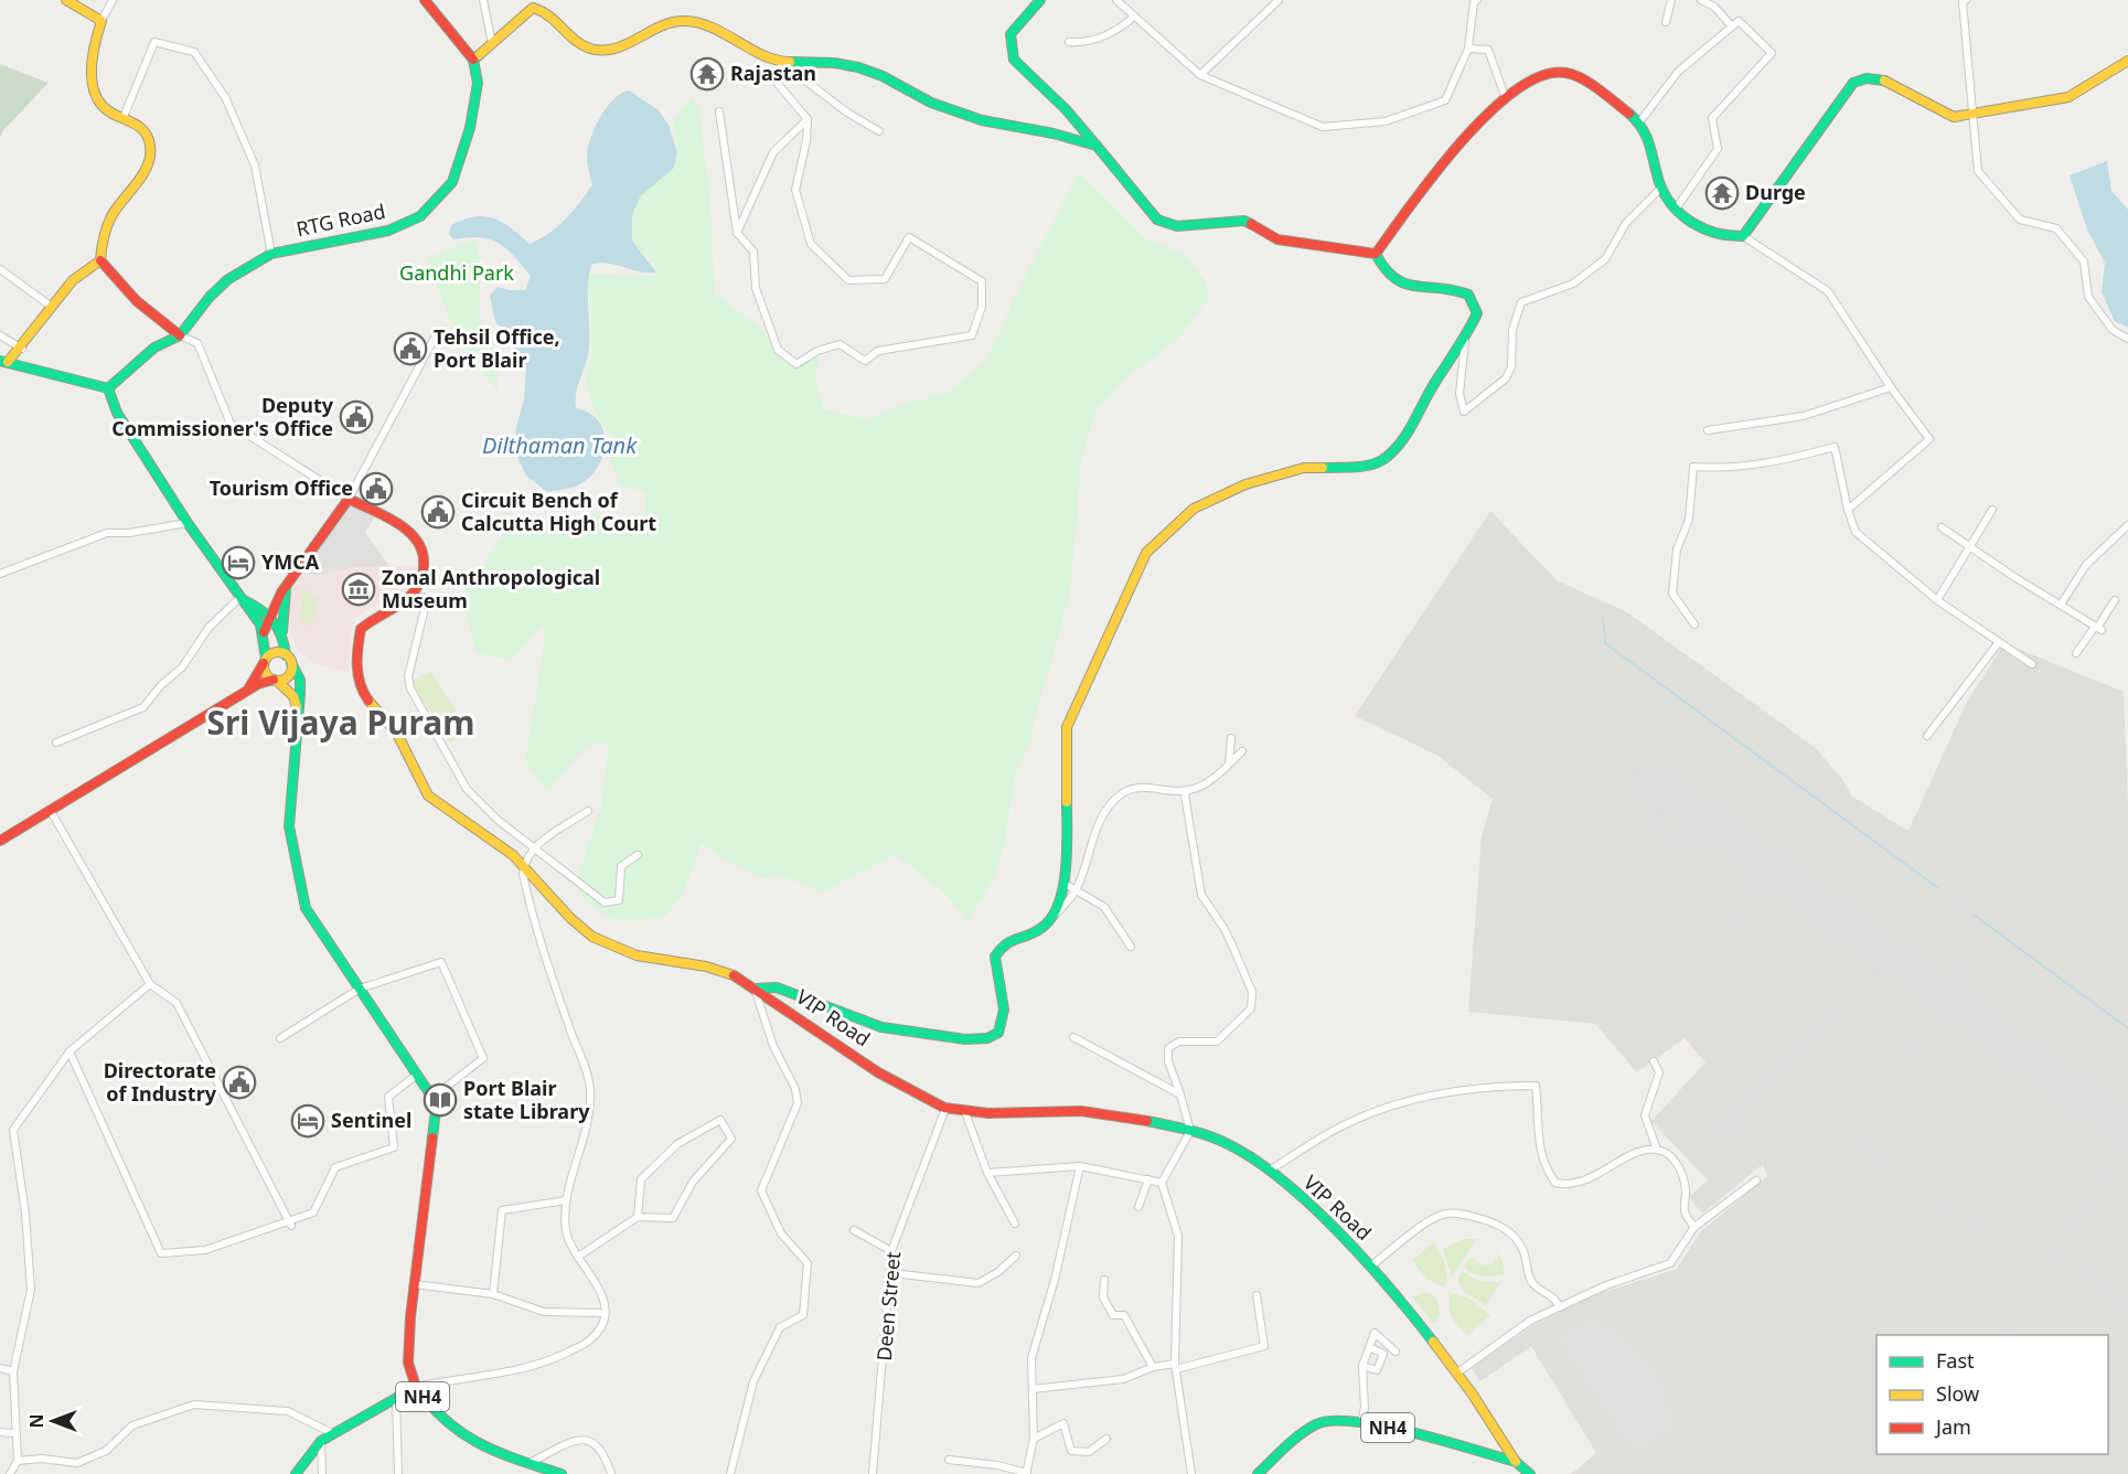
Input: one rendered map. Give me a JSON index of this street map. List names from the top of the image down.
{
  "streets": {
    "main road": ["RTG Road", "VIP Road", "NH4"],
    "street": ["Deen Street"]
  },
  "crossings": [
    ["VIP Road", "Deen Street"]
  ],
  "districts": ["Sri Vijaya Puram"],
  "water": ["Dilthaman Tank"],
  "parks": ["Gandhi Park"],
  "places": {
    "temple": ["Rajastan", "Durge"],
    "public building": [
      "Tehsil Office, Port Blair",
      "Deputy Commissioner's Office",
      "Tourism Office",
      "Circuit Bench of Calcutta High Court",
      "Directorate of Industry"
    ],
    "hotel": ["YMCA", "Sentinel"],
    "museum": ["Zonal Anthropological Museum"],
    "library": ["Port Blair state Library"]
  },
  "legend": ["Fast", "Slow", "Jam"],
  "north": "left"
}
